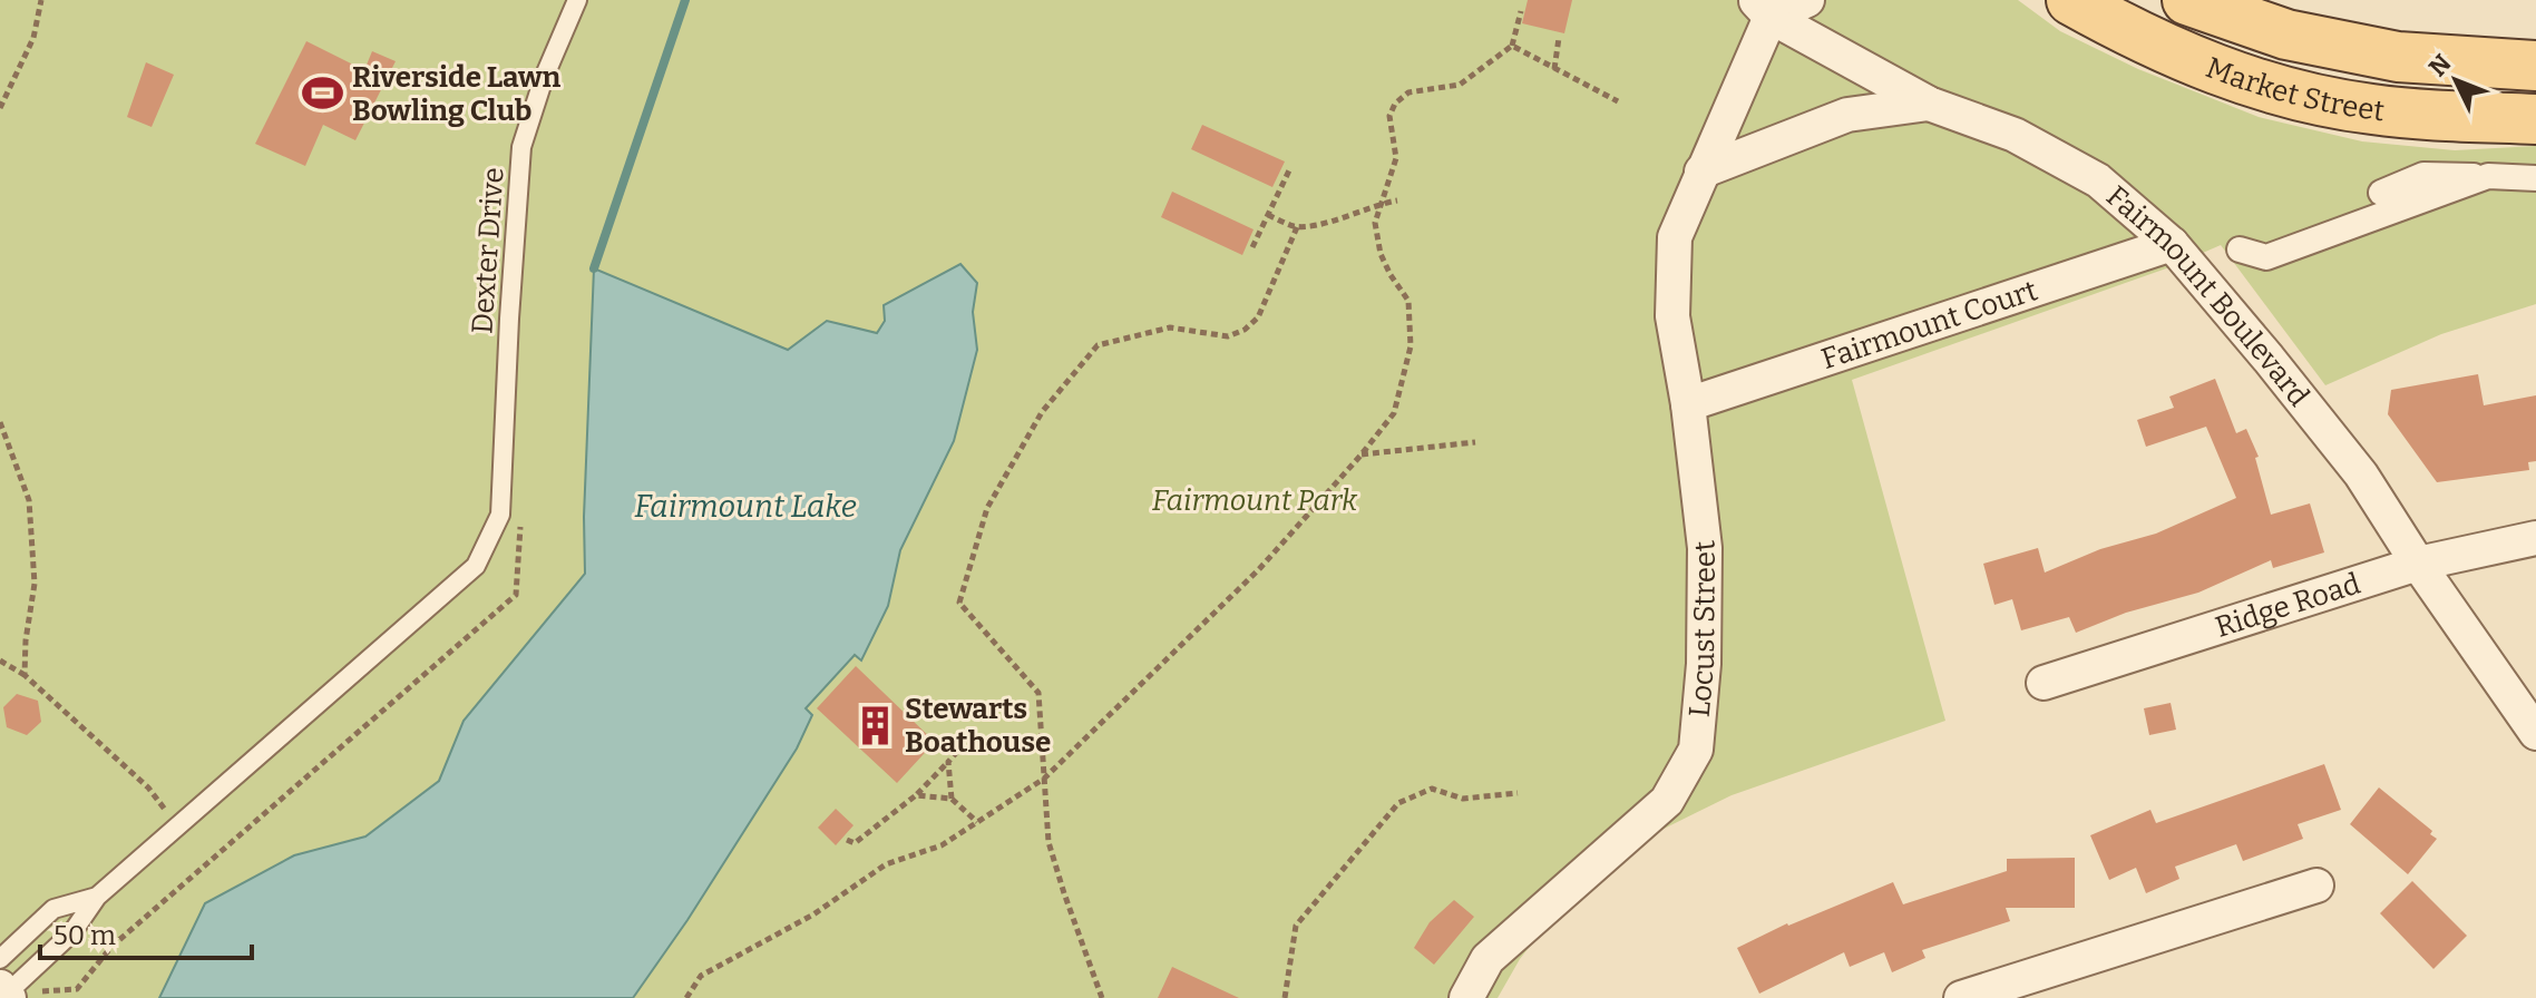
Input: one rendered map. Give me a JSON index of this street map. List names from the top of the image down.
{
  "streets": {
    "main road": ["Market Street"],
    "street": [
      "Fairmount Boulevard",
      "Fairmount Court",
      "Ridge Road",
      "Locust Street"
    ],
    "lane": ["Dexter Drive"]
  },
  "crossings": [
    ["Fairmount Boulevard", "Fairmount Court"],
    ["Fairmount Boulevard", "Ridge Road"],
    ["Fairmount Boulevard", "Locust Street"],
    ["Fairmount Court", "Locust Street"]
  ],
  "water": ["Fairmount Lake"],
  "parks": ["Fairmount Park"],
  "places": {
    "sports": ["Riverside Lawn Bowling Club"],
    "building": ["Stewarts Boathouse"]
  },
  "scale_bar": "50 m",
  "north": "top left"
}
